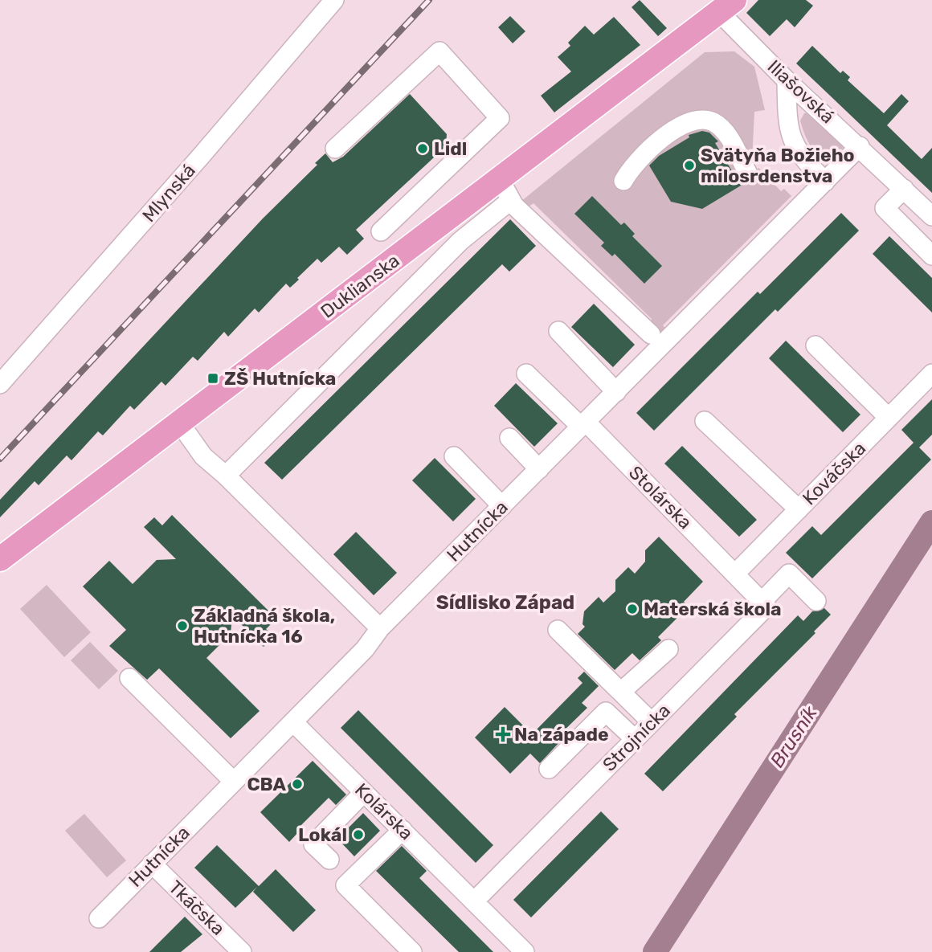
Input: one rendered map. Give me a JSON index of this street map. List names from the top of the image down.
{
  "streets": {
    "main road": ["Duklianska"],
    "street": [
      "Iliašovská",
      "Mlynská",
      "Kováčska",
      "Stolárska",
      "Hutnícka",
      "Strojnícka",
      "Kolárska",
      "Tkáčska"
    ]
  },
  "crossings": [
    ["Iliašovská", "Duklianska"],
    ["Iliašovská", "Hutnícka"],
    ["Kováčska", "Stolárska"],
    ["Stolárska", "Hutnícka"],
    ["Hutnícka", "Kolárska"],
    ["Hutnícka", "Tkáčska"],
    ["Strojnícka", "Kolárska"]
  ],
  "districts": ["Sídlisko Západ"],
  "water": ["Brusník"],
  "places": {
    "other": [
      "Lidl",
      "Svätyňa Božieho milosrdenstva",
      "Materská škola",
      "Základná škola, Hutnícka 16",
      "CBA",
      "Lokál"
    ],
    "transit": ["ZŠ Hutnícka"],
    "health": ["Na západe"]
  }
}
